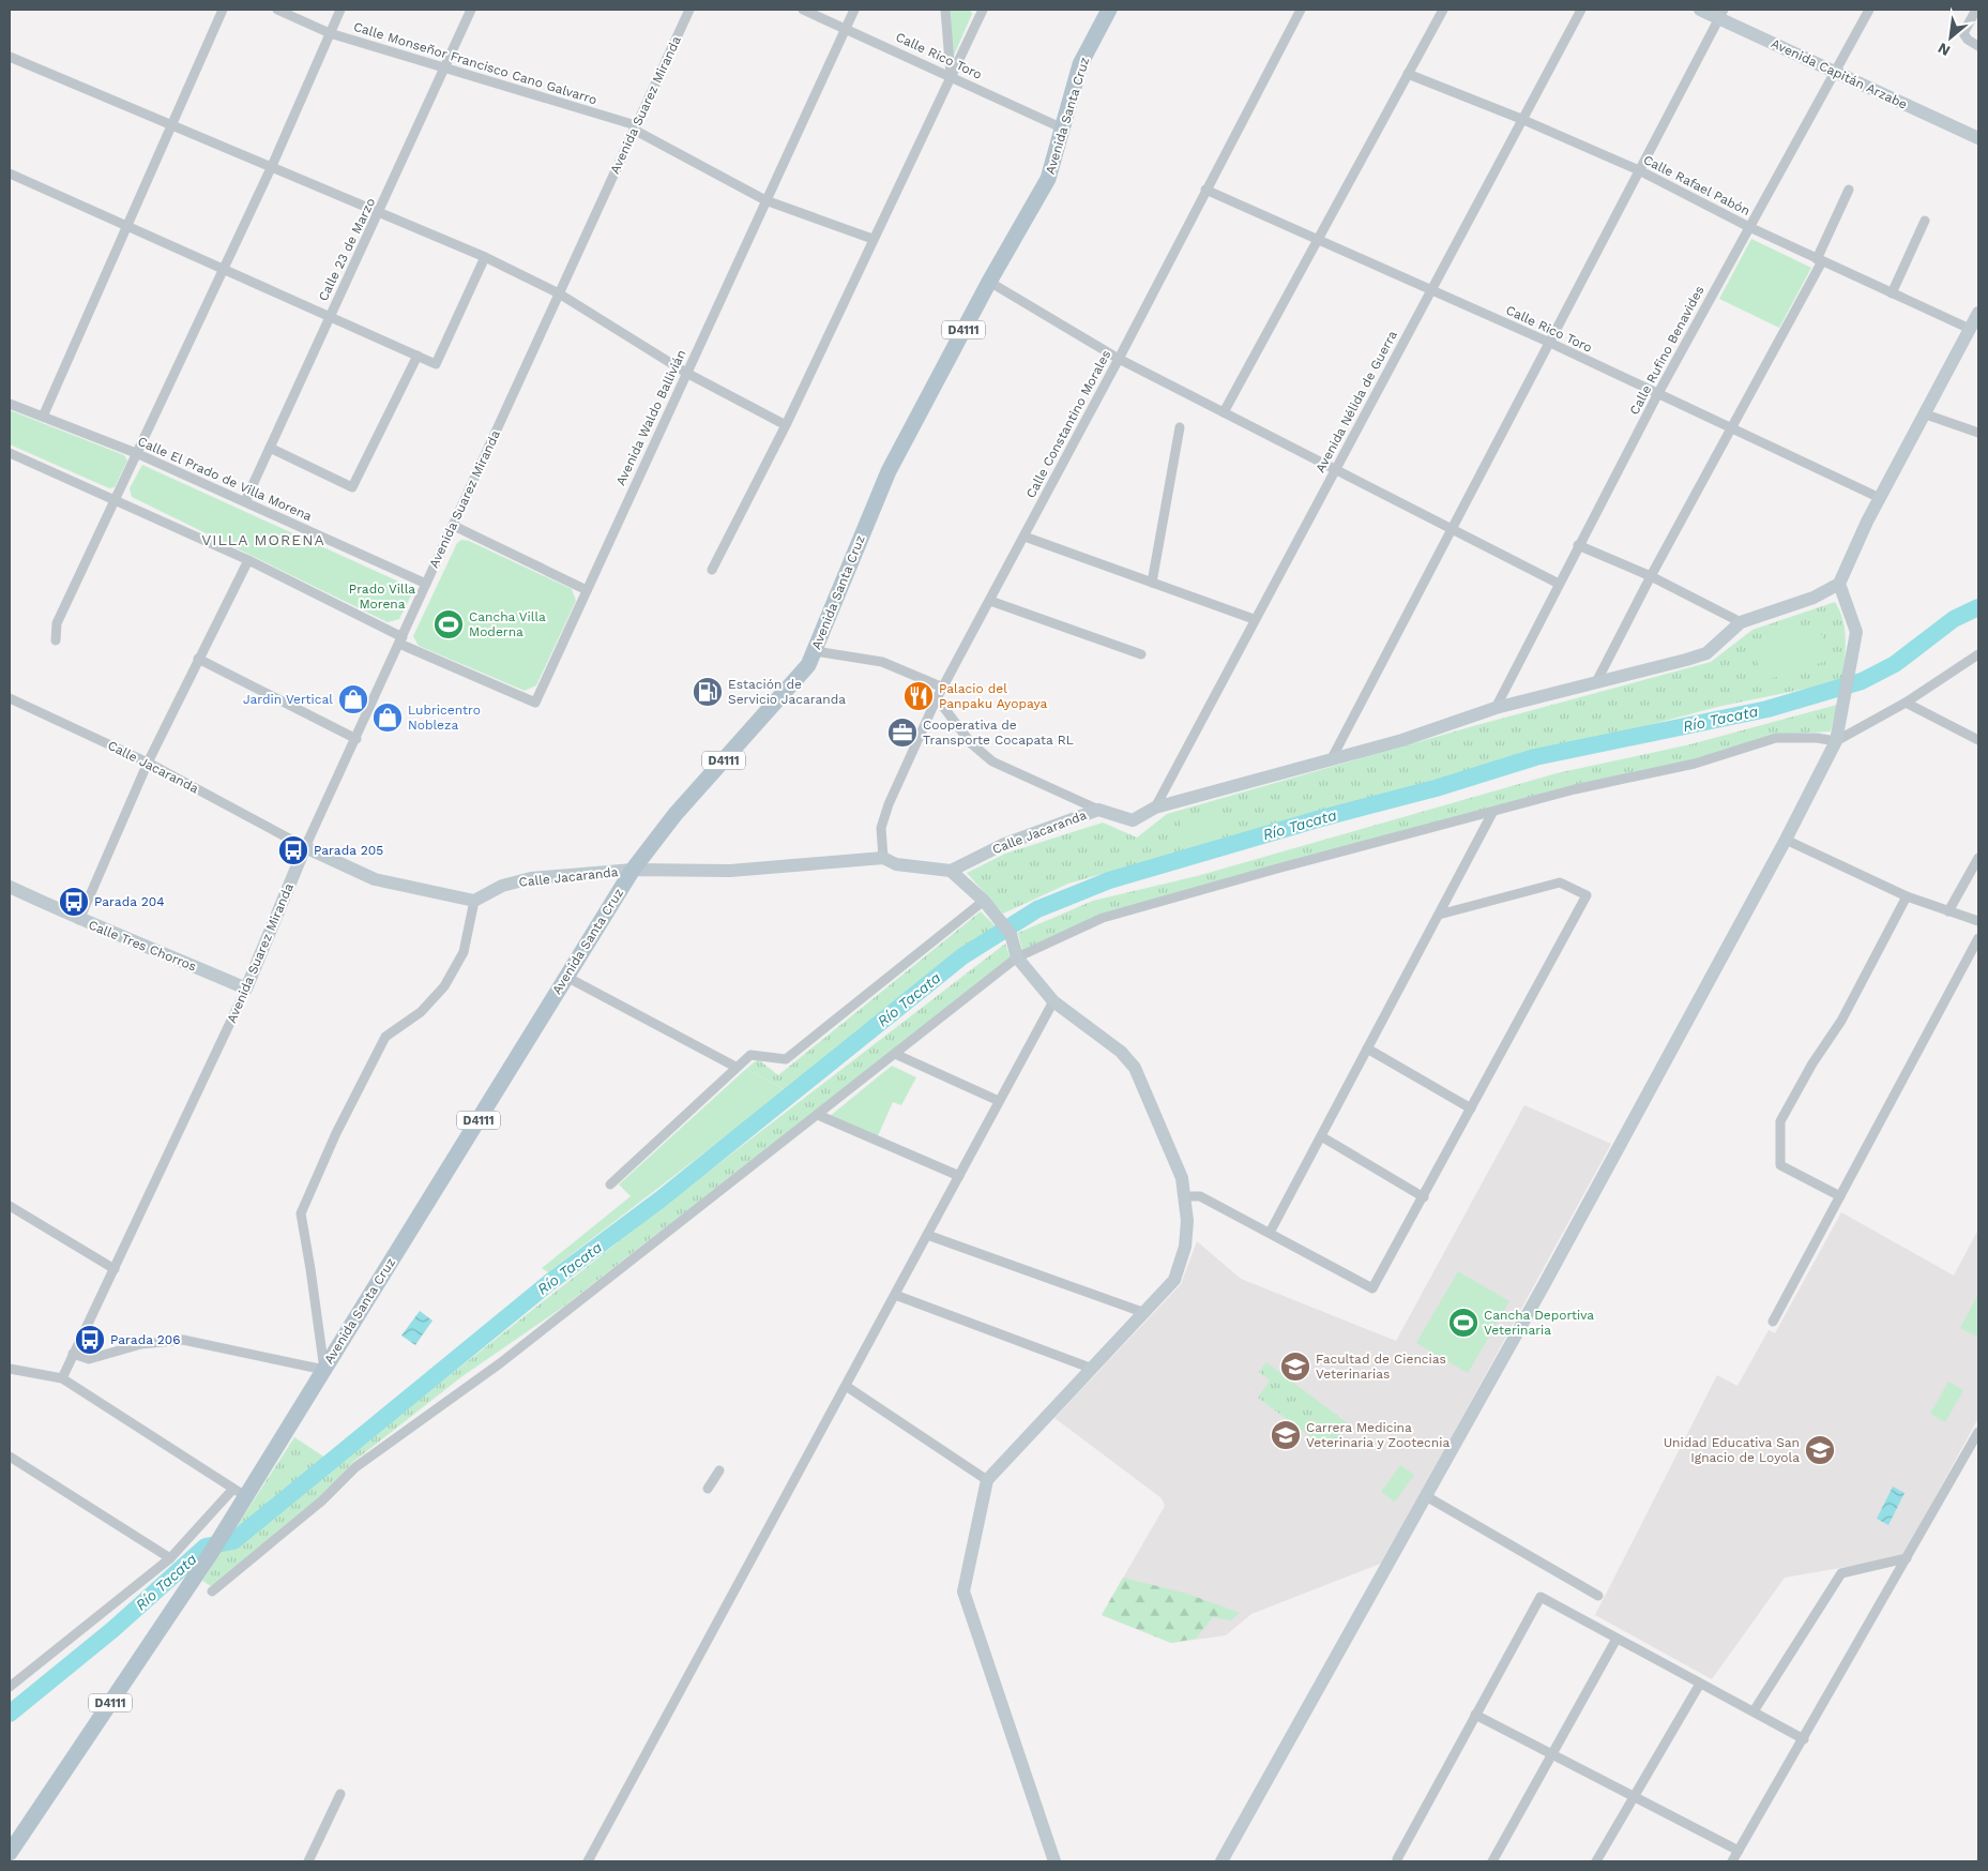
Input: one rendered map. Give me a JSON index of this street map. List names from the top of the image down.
{
  "streets": {
    "main road": ["Avenida Santa Cruz", "D4111"],
    "street": [
      "Calle Rico Toro",
      "Calle Monseñor Francisco Cano Galvarro",
      "Avenida Capitán Arzabe",
      "Avenida Suarez Miranda",
      "Calle Rafael Pabón",
      "Calle 23 de Marzo",
      "Calle Rufino Benavides",
      "Avenida Nélida de Guerra",
      "Avenida Waldo Ballivián",
      "Calle Constantino Morales",
      "Calle El Prado de Villa Morena",
      "Calle Jacaranda",
      "Calle Tres Chorros"
    ]
  },
  "crossings": [
    ["Calle Rico Toro", "Avenida Santa Cruz"],
    ["Calle Rico Toro", "Calle Rufino Benavides"],
    ["Calle Rico Toro", "Avenida Nélida de Guerra"],
    ["Calle Rico Toro", "Avenida Waldo Ballivián"],
    ["Calle Rico Toro", "Calle Constantino Morales"],
    ["Calle Monseñor Francisco Cano Galvarro", "Avenida Suarez Miranda"],
    ["Calle Monseñor Francisco Cano Galvarro", "Calle 23 de Marzo"],
    ["Calle Monseñor Francisco Cano Galvarro", "Avenida Waldo Ballivián"],
    ["Avenida Capitán Arzabe", "Calle Rufino Benavides"],
    ["Avenida Suarez Miranda", "Avenida Waldo Ballivián"],
    ["Avenida Suarez Miranda", "Calle El Prado de Villa Morena"],
    ["Avenida Suarez Miranda", "Calle Jacaranda"],
    ["Avenida Suarez Miranda", "Calle Tres Chorros"],
    ["Avenida Santa Cruz", "Calle Jacaranda"],
    ["Calle Rafael Pabón", "Calle Rufino Benavides"],
    ["Calle Rafael Pabón", "Avenida Nélida de Guerra"],
    ["Calle 23 de Marzo", "Calle El Prado de Villa Morena"],
    ["Calle Constantino Morales", "Calle Jacaranda"]
  ],
  "districts": ["VILLA MORENA"],
  "water": ["Río Tacata"],
  "parks": ["Prado Villa Morena"],
  "places": {
    "sports": ["Cancha Villa Moderna", "Cancha Deportiva Veterinaria"],
    "fuel station": ["Estación de Servicio Jacaranda"],
    "restaurant": ["Palacio del Panpaku Ayopaya"],
    "shop": ["Jardin Vertical", "Lubricentro Nobleza"],
    "office": ["Cooperativa de Transporte Cocapata RL"],
    "bus stop": ["Parada 205", "Parada 204", "Parada 206"],
    "school or university": ["Facultad de Ciencias Veterinarias", "Carrera Medicina Veterinaria y Zootecnia", "Unidad Educativa San Ignacio de Loyola"]
  },
  "north": "bottom left"
}
